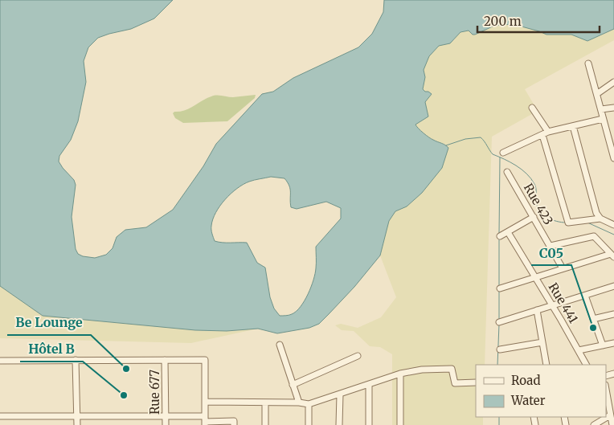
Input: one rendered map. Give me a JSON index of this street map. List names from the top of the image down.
{
  "streets": {
    "street": ["Rue 423", "Rue 441", "Rue 677"]
  },
  "places": ["C05", "Be Lounge", "Hôtel B"],
  "legend": ["Road", "Water"],
  "scale_bar": "200 m"
}
